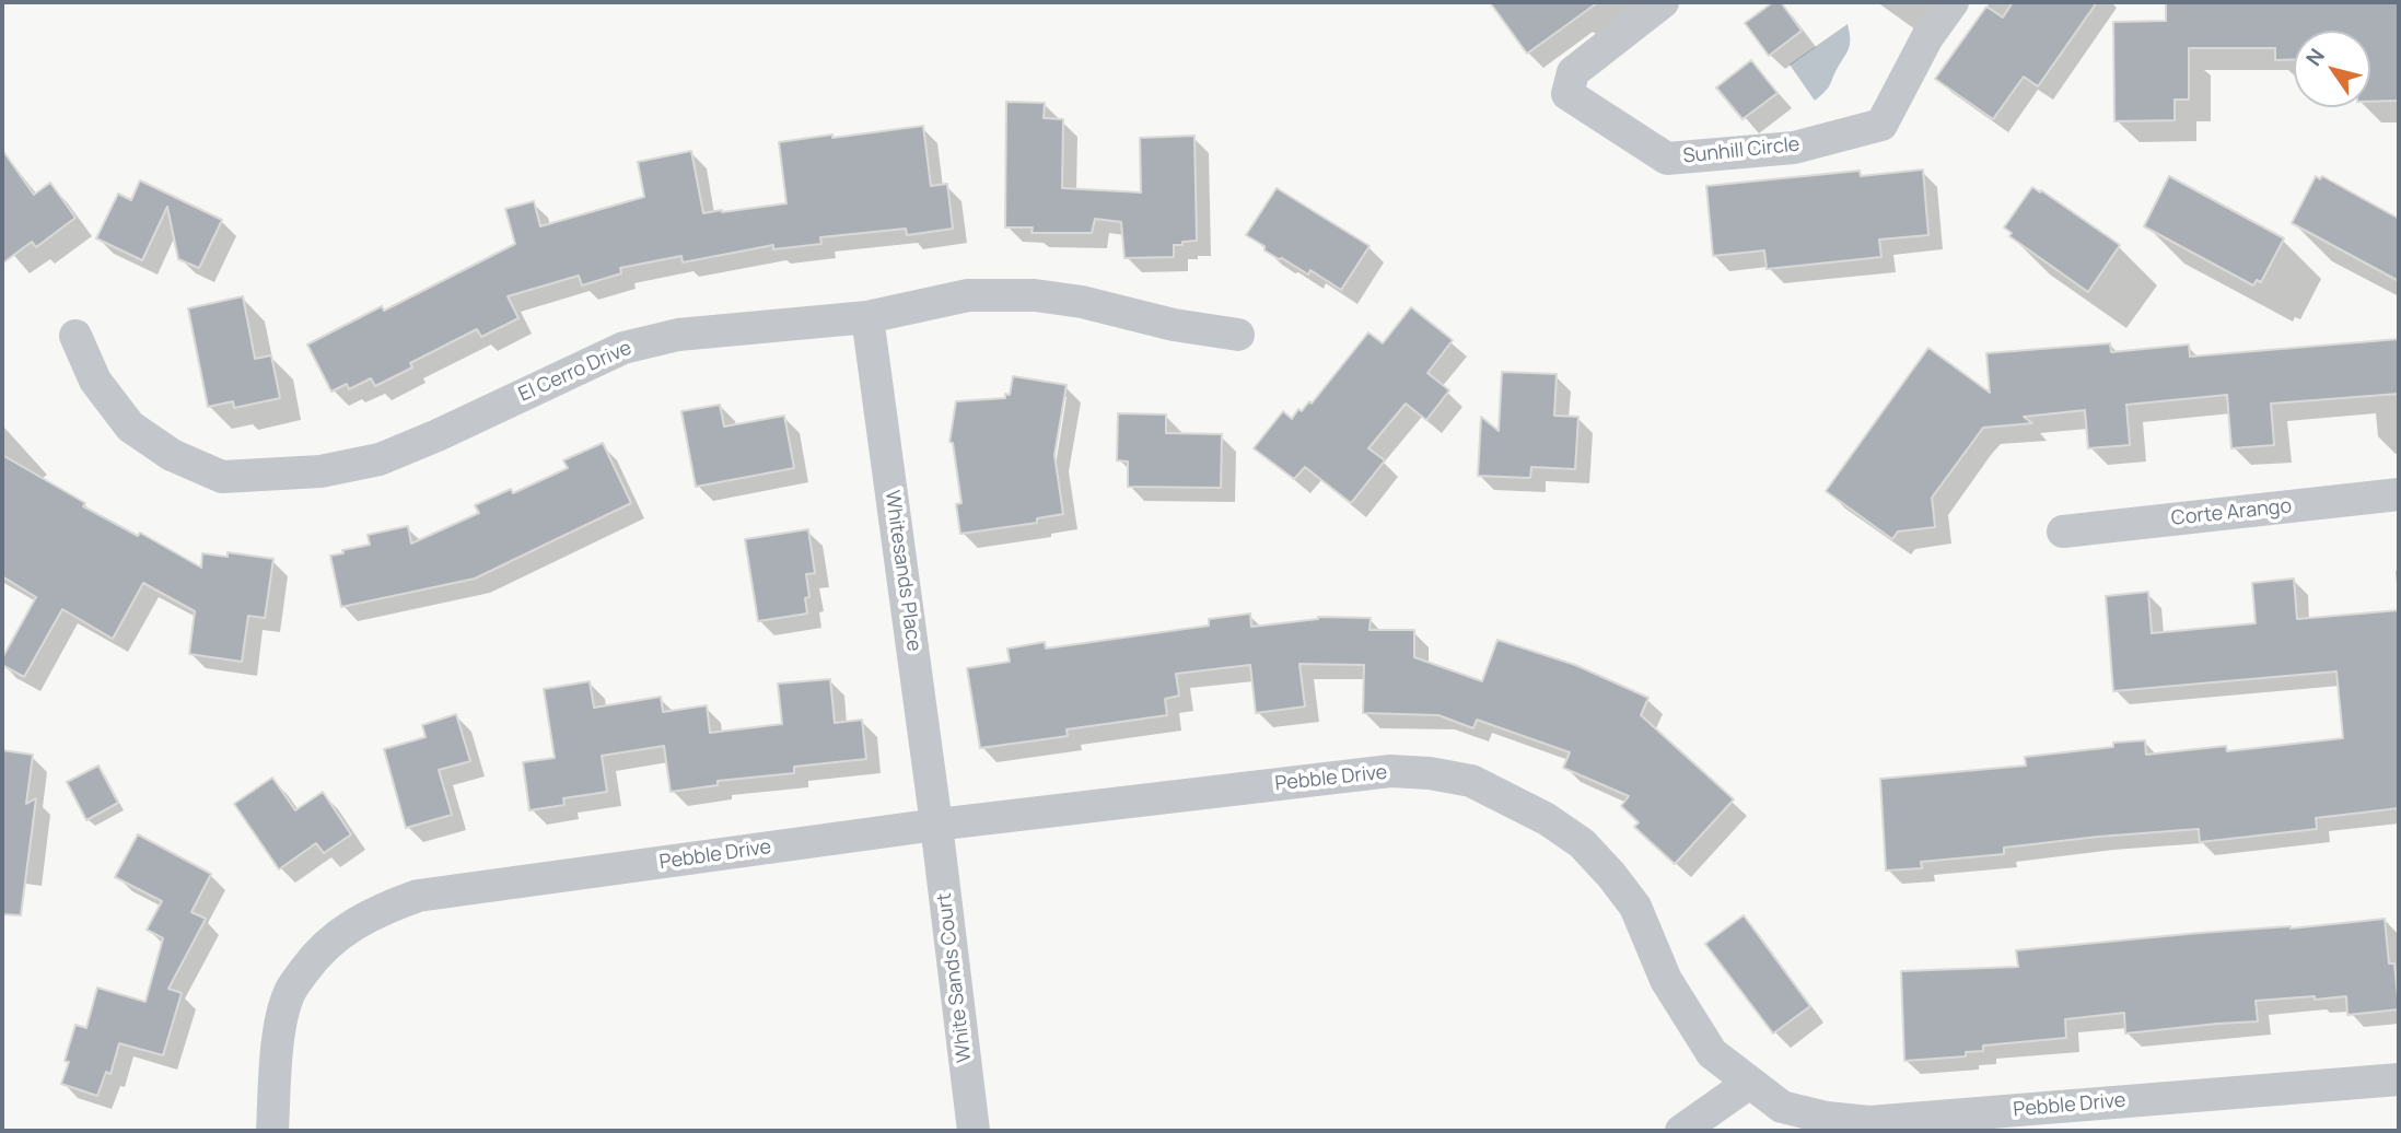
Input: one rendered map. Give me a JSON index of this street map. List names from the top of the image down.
{
  "streets": {
    "street": [
      "Sunhill Circle",
      "El Cerro Drive",
      "Corte Arango",
      "Whitesands Place",
      "Pebble Drive",
      "White Sands Court"
    ]
  },
  "crossings": [
    ["El Cerro Drive", "Whitesands Place"],
    ["Whitesands Place", "Pebble Drive"],
    ["Whitesands Place", "White Sands Court"],
    ["Pebble Drive", "White Sands Court"]
  ],
  "north": "top left"
}
